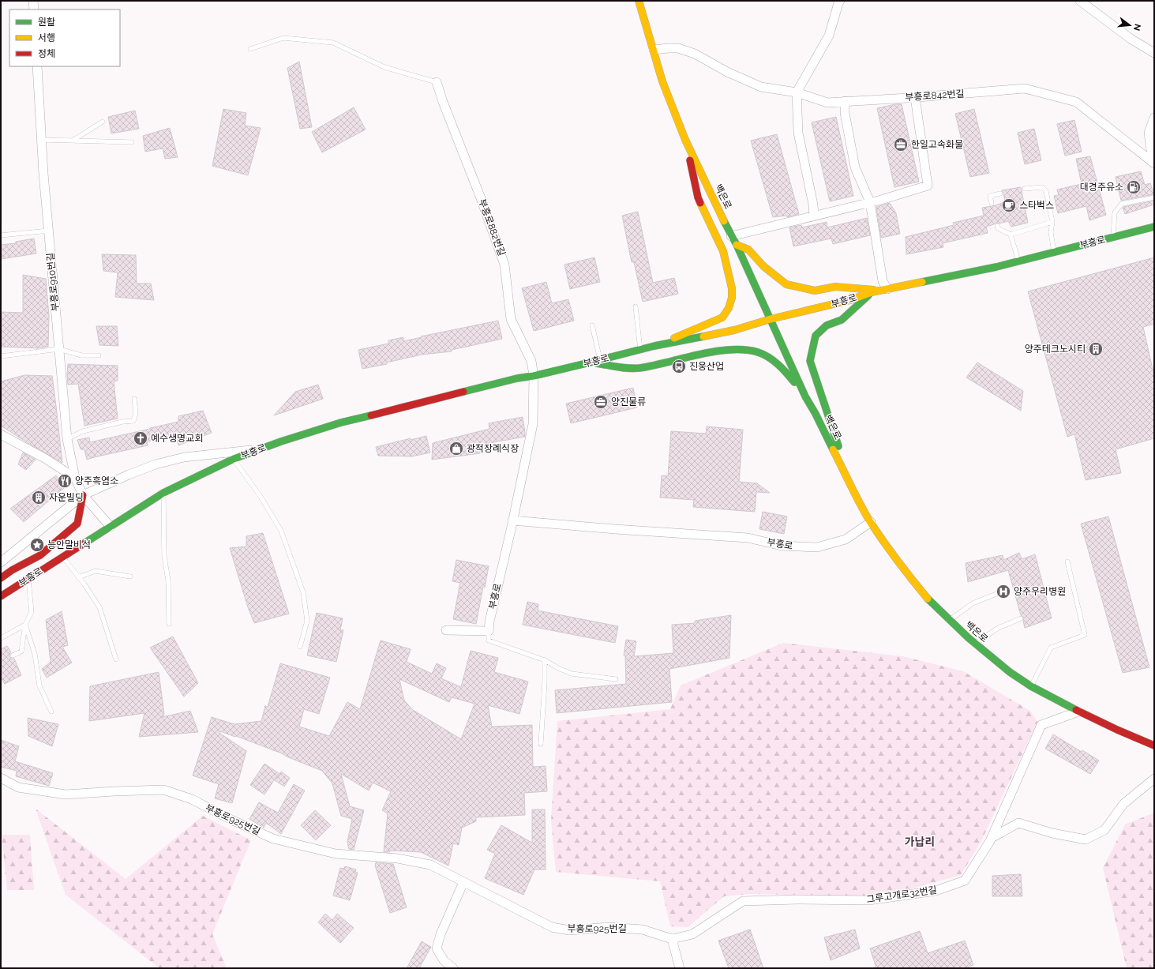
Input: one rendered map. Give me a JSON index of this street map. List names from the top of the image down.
{
  "streets": {
    "main road": ["백은로", "부흥로"],
    "street": [
      "부흥로842번길",
      "부흥로882번길",
      "부흥로910번길",
      "부흥로925번길",
      "그루고개로32번길"
    ]
  },
  "crossings": [
    ["부흥로842번길", "백은로"],
    ["백은로", "부흥로"],
    ["백은로", "그루고개로32번길"],
    ["부흥로882번길", "부흥로"],
    ["부흥로", "부흥로910번길"],
    ["부흥로925번길", "그루고개로32번길"]
  ],
  "districts": ["가납리"],
  "places": {
    "office": ["한일고속화물", "양진물류"],
    "fuel station": ["대경주유소"],
    "cafe": ["스타벅스"],
    "building": ["양주테크노시티", "자운빌딩"],
    "bus stop": ["진웅산업"],
    "church": ["예수생명교회"],
    "shop": ["광적장례식장"],
    "restaurant": ["양주흑염소"],
    "place": ["능안말비석"],
    "hospital": ["양주우리병원"]
  },
  "legend": ["원활", "서행", "정체"],
  "north": "right"
}
